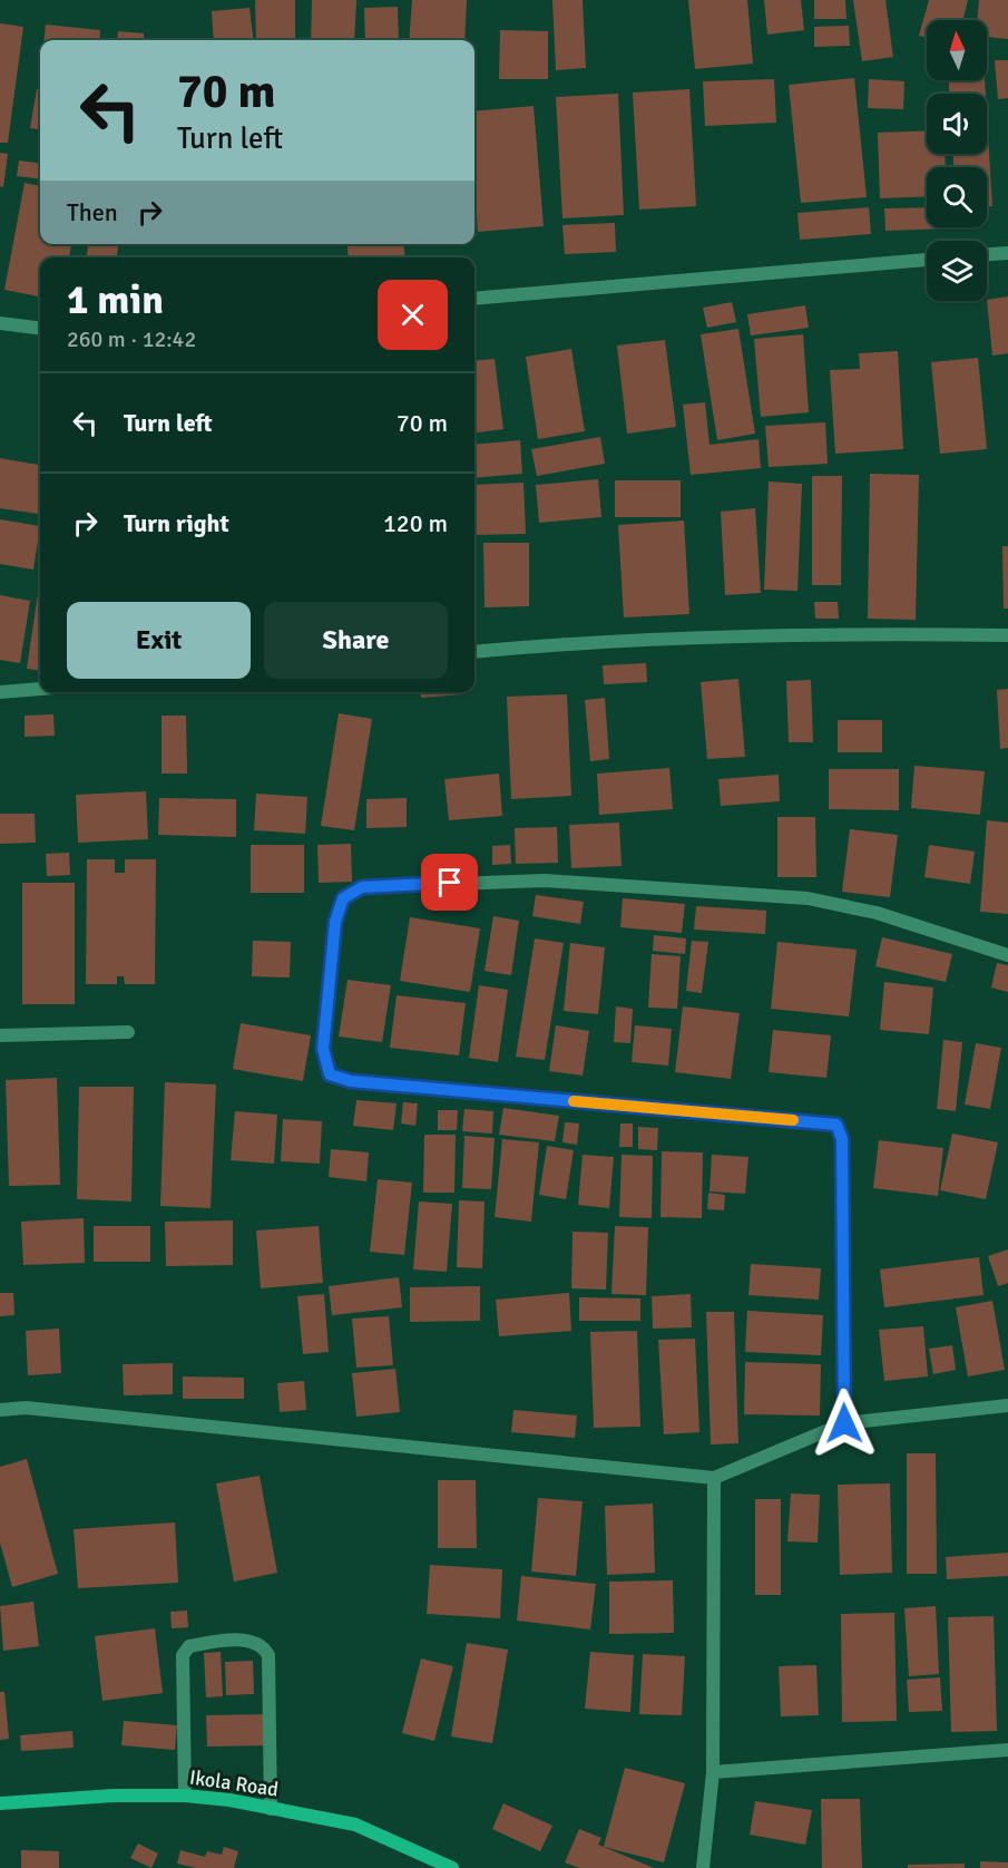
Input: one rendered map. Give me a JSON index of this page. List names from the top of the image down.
{
  "streets": {
    "street": ["Ikola Road"]
  },
  "north": "top",
  "page": {
    "turn": ["70 m", "Turn left"],
    "then": "Then",
    "heading": ["1 min", "260 m · 12:42"],
    "list": [
      {
        "name": "Turn left",
        "value": "70 m"
      },
      {
        "name": "Turn right",
        "value": "120 m"
      }
    ],
    "buttons": ["Exit", "Share"]
  }
}
